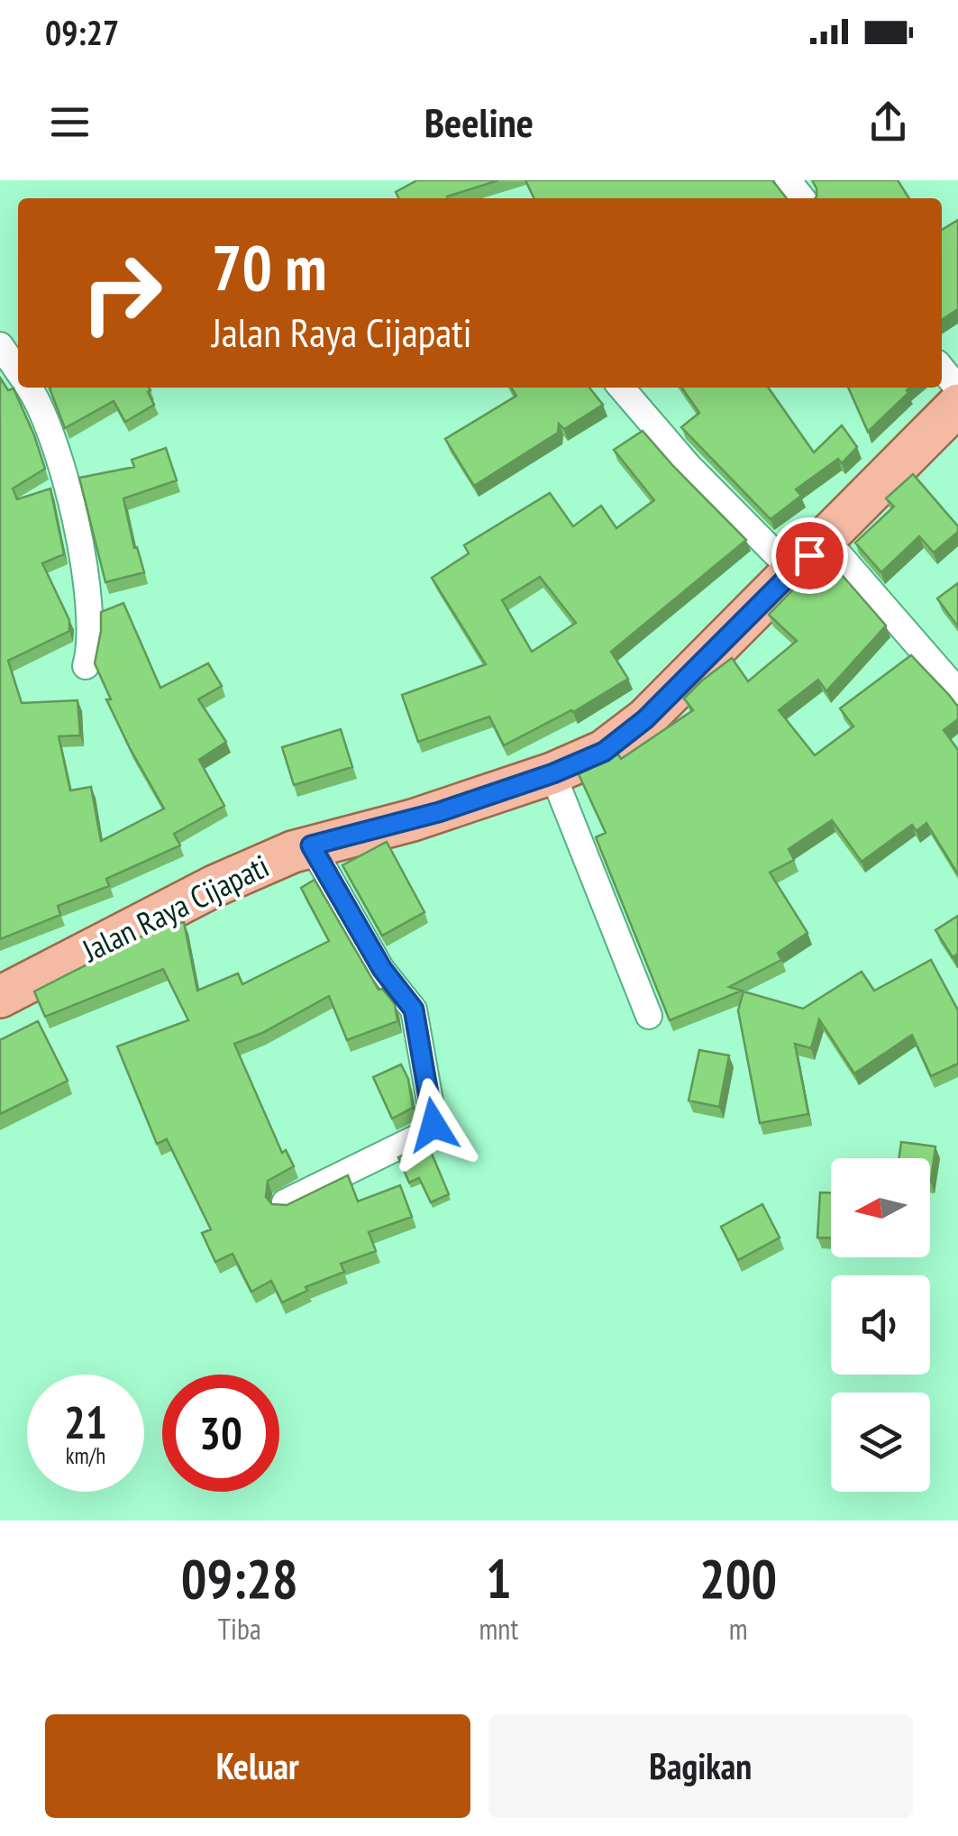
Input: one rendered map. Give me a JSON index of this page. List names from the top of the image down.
{
  "streets": {
    "main road": ["Jalan Raya Cijapati"]
  },
  "north": "left",
  "page": {
    "status": "09:27",
    "header": "Beeline",
    "turn": ["70 m", "Jalan Raya Cijapati"],
    "speed": "21 km/h",
    "limit": "30",
    "eta": [
      "09:28",
      "Tiba",
      "1",
      "mnt",
      "200",
      "m"
    ],
    "buttons": ["Keluar", "Bagikan"]
  }
}
